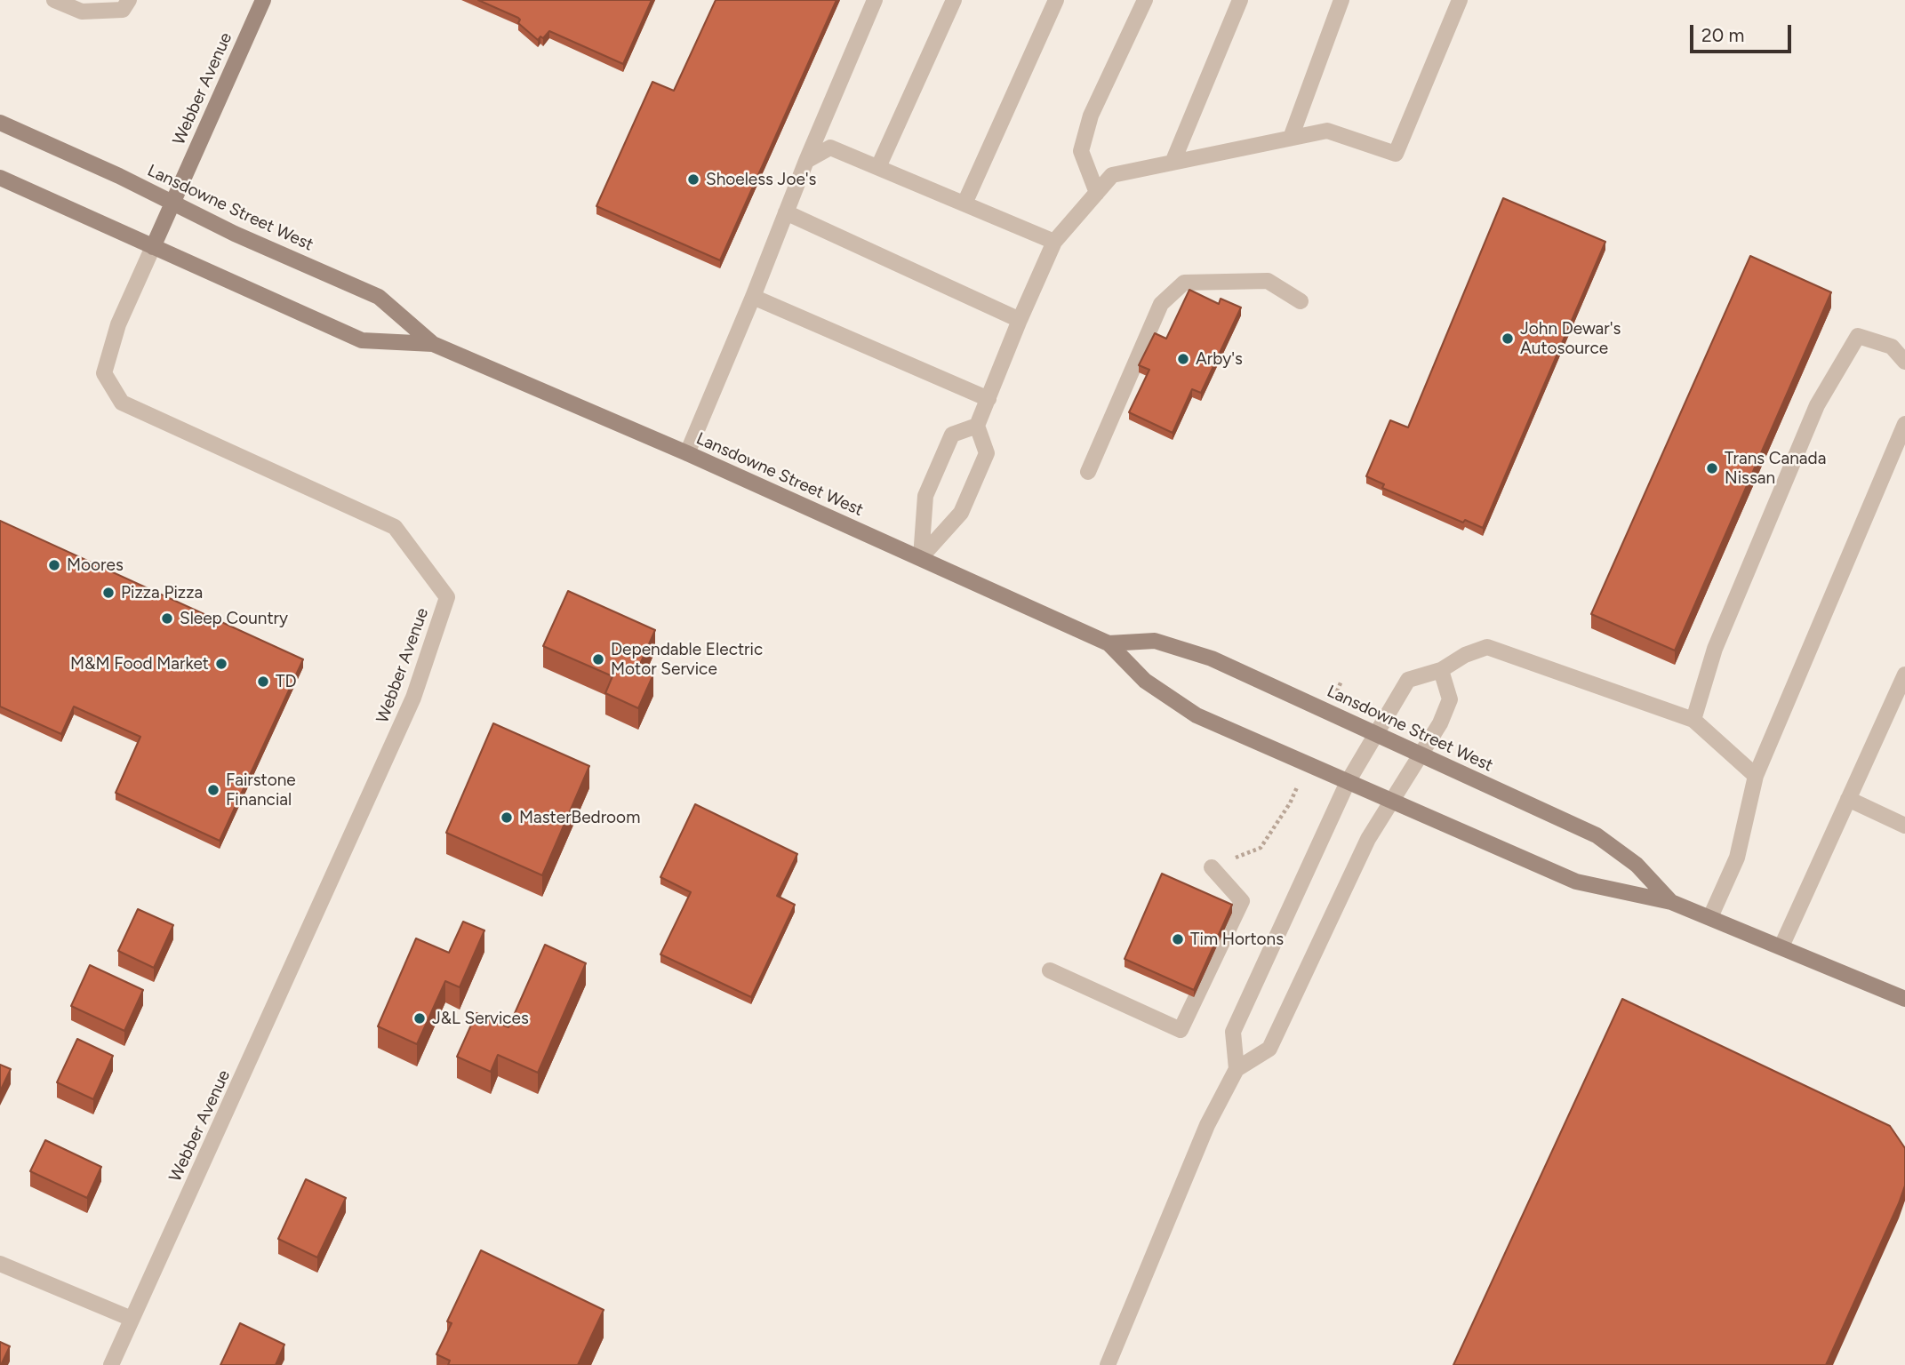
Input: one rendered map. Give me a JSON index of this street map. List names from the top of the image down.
{
  "streets": {
    "main road": ["Webber Avenue", "Lansdowne Street West"]
  },
  "crossings": [
    ["Webber Avenue", "Lansdowne Street West"]
  ],
  "places": [
    "Shoeless Joe's",
    "John Dewar's Autosource",
    "Arby's",
    "Trans Canada Nissan",
    "Moores",
    "Pizza Pizza",
    "Sleep Country",
    "Dependable Electric Motor Service",
    "M&M Food Market",
    "TD",
    "Fairstone Financial",
    "MasterBedroom",
    "Tim Hortons",
    "J&L Services"
  ],
  "scale_bar": "20 m"
}
